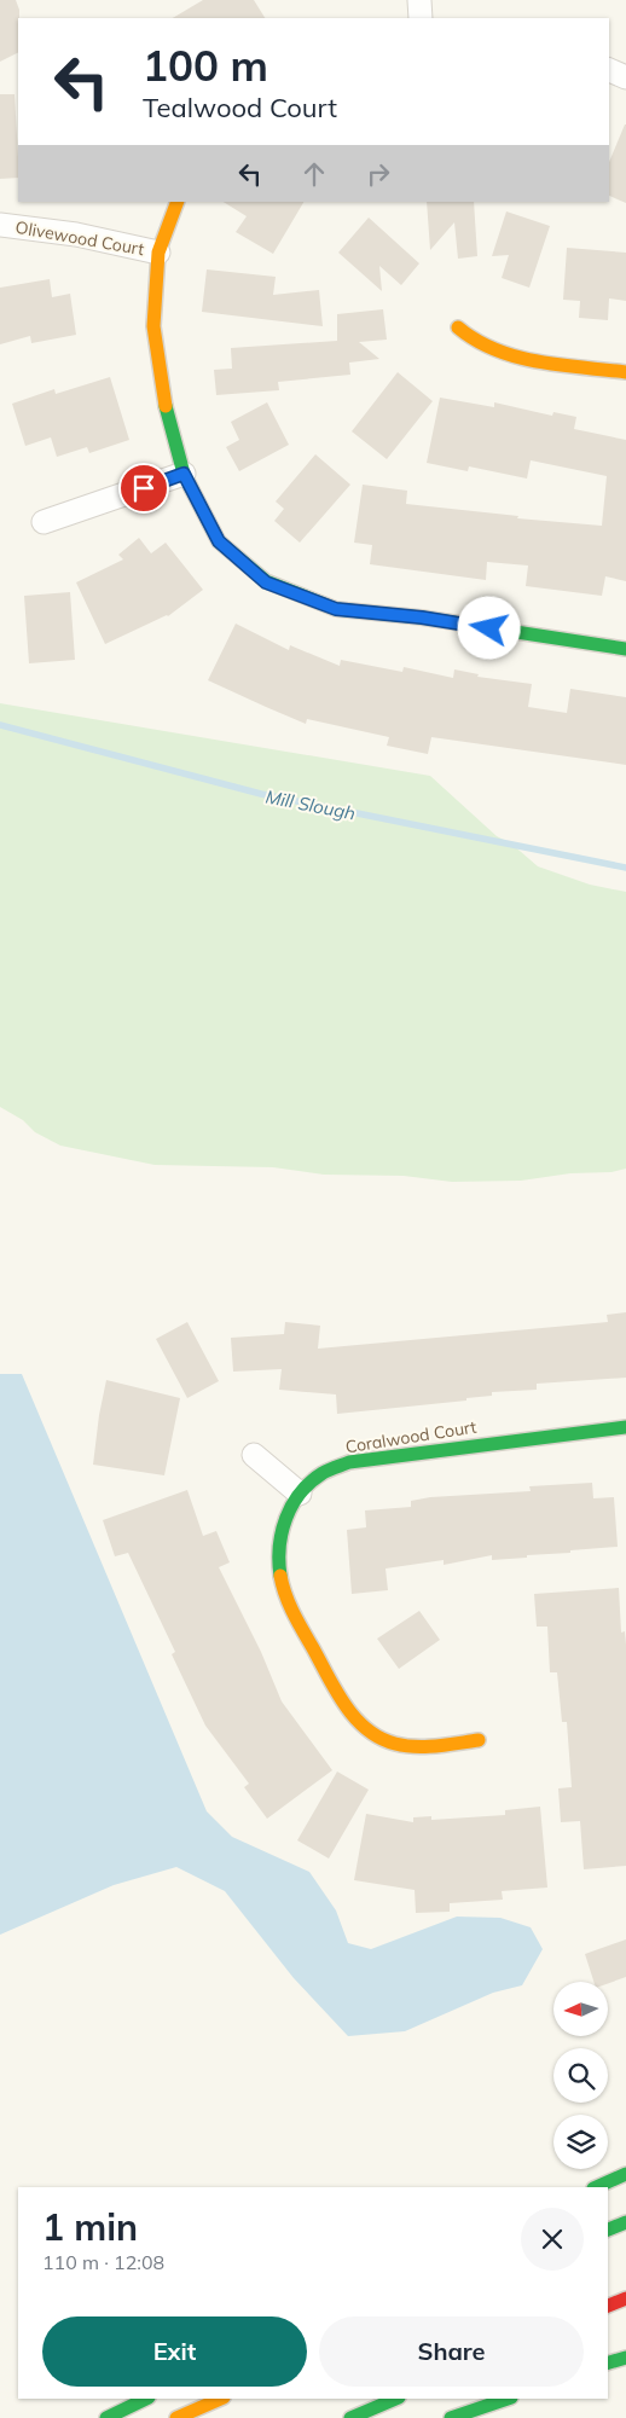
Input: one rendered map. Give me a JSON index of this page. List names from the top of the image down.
{
  "streets": {
    "main road": ["Coralwood Court"],
    "street": ["Olivewood Court"]
  },
  "water": ["Mill Slough"],
  "north": "left",
  "page": {
    "turn": ["100 m", "Tealwood Court"],
    "heading": ["1 min", "110 m · 12:08"],
    "buttons": ["Exit", "Share"]
  }
}
